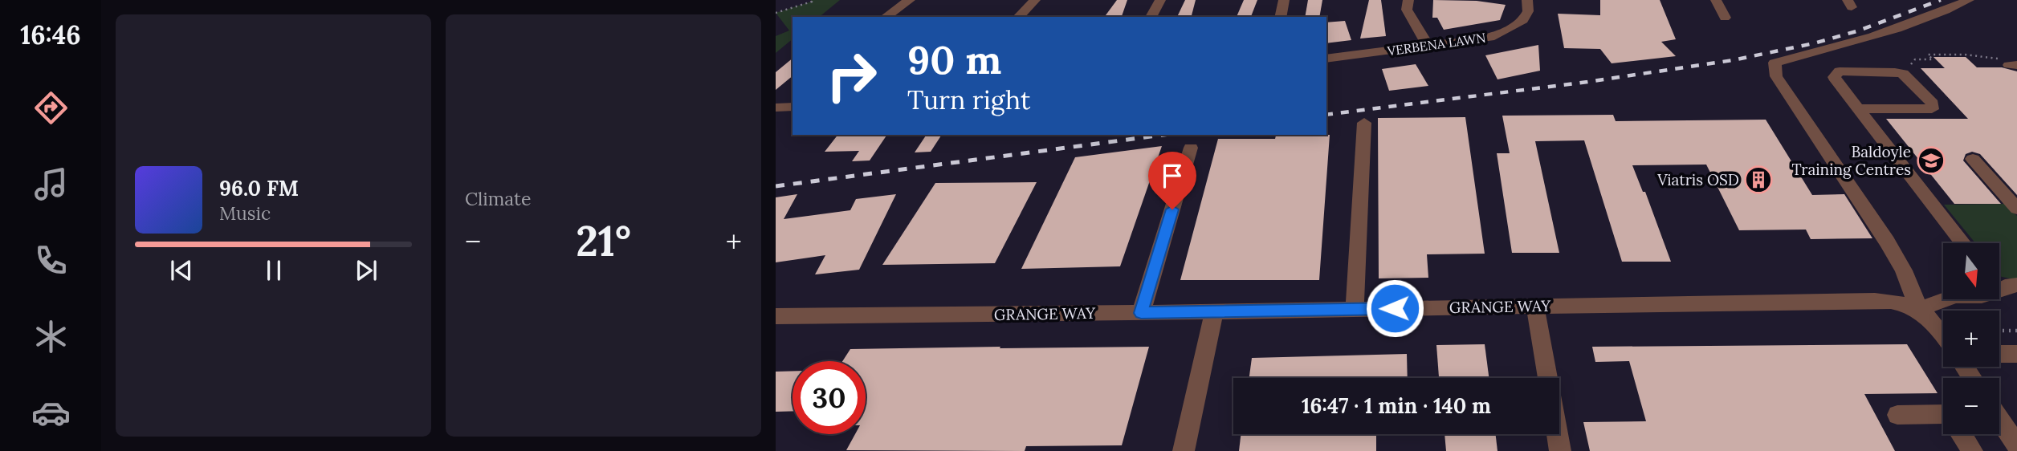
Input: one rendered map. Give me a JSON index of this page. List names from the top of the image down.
{
  "streets": {
    "street": ["VERBENA LAWN", "GRANGE WAY"]
  },
  "places": {
    "school or university": ["Baldoyle Training Centres"],
    "building": ["Viatris OSD"]
  },
  "north": "bottom",
  "page": {
    "tabs": "16:46",
    "tile": "Climate",
    "turn": ["90 m", "Turn right"],
    "song": ["96.0 FM", "Music"],
    "heat": ["−", "21°", "+"],
    "map_buttons": ["+", "−"],
    "limit": "30",
    "trip": "16:47 · 1 min · 140 m"
  }
}
